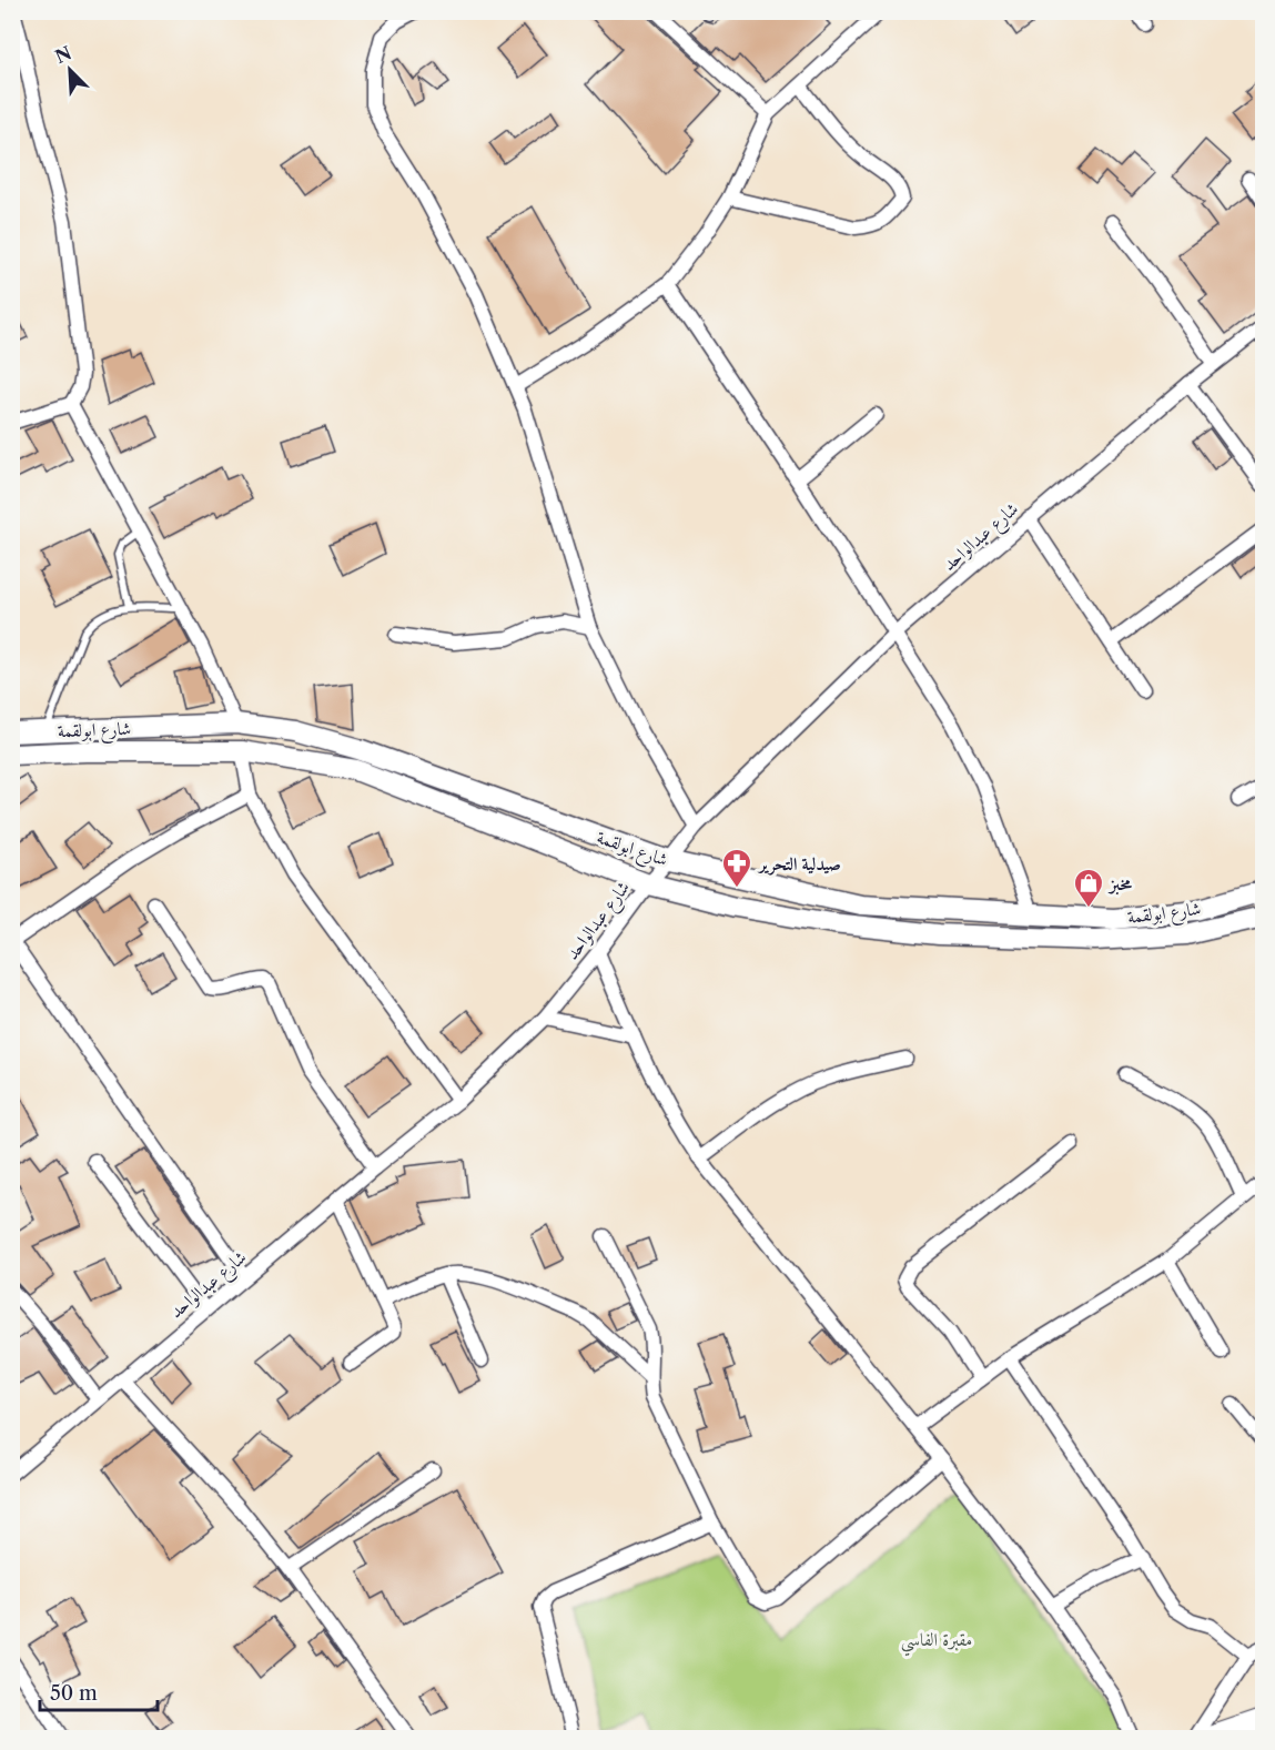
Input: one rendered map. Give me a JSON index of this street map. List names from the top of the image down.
{
  "streets": {
    "street": ["شارع عبدالواحد", "شارع ابولقمة"]
  },
  "crossings": [
    ["شارع عبدالواحد", "شارع ابولقمة"]
  ],
  "parks": ["مقبرة الفاسي"],
  "places": {
    "pharmacy": ["صيدلية التحرير"],
    "shop": ["مخبز"]
  },
  "scale_bar": "50 m",
  "north": "top left"
}
